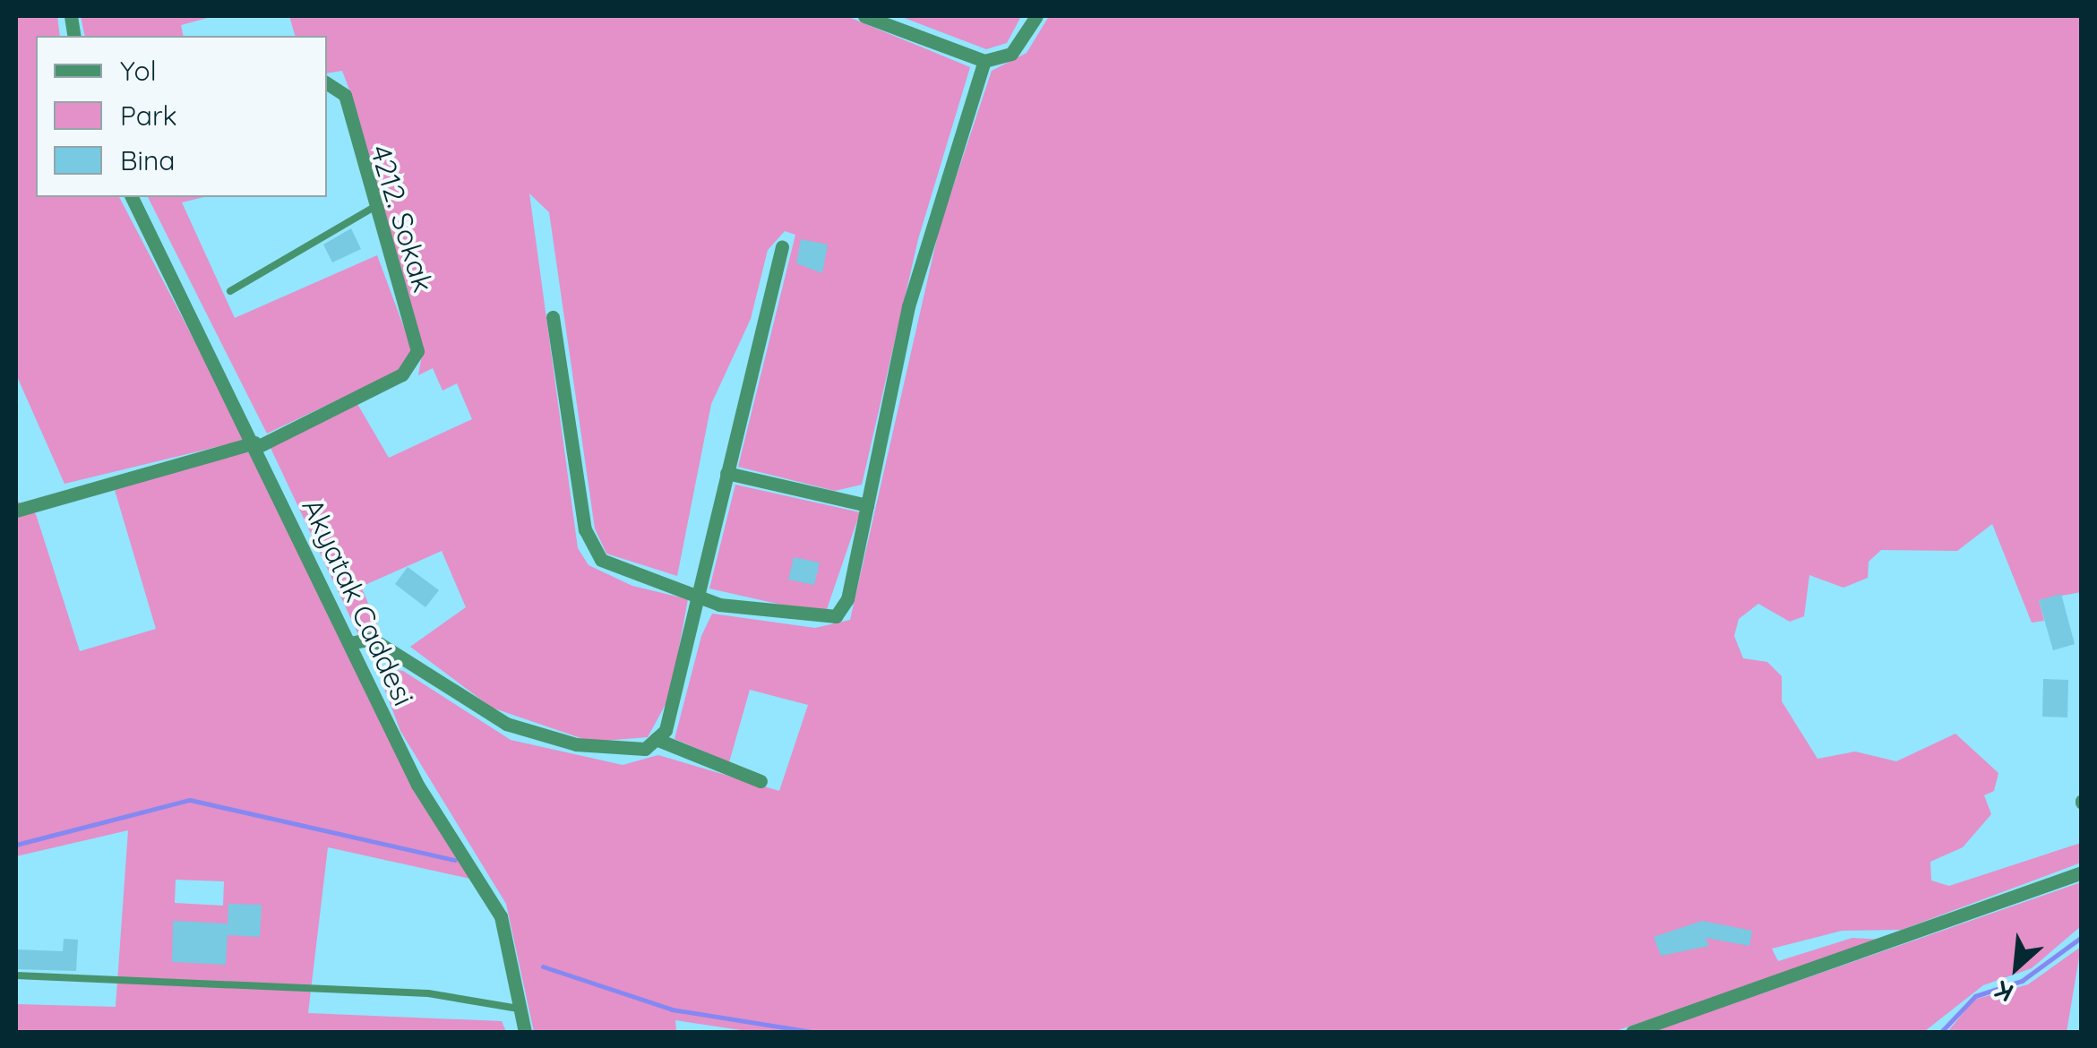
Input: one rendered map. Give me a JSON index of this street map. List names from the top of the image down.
{
  "streets": {
    "street": ["4212. Sokak", "Akyatak Caddesi"]
  },
  "crossings": [
    ["4212. Sokak", "Akyatak Caddesi"]
  ],
  "legend": ["Yol", "Park", "Bina"],
  "north": "bottom left"
}
